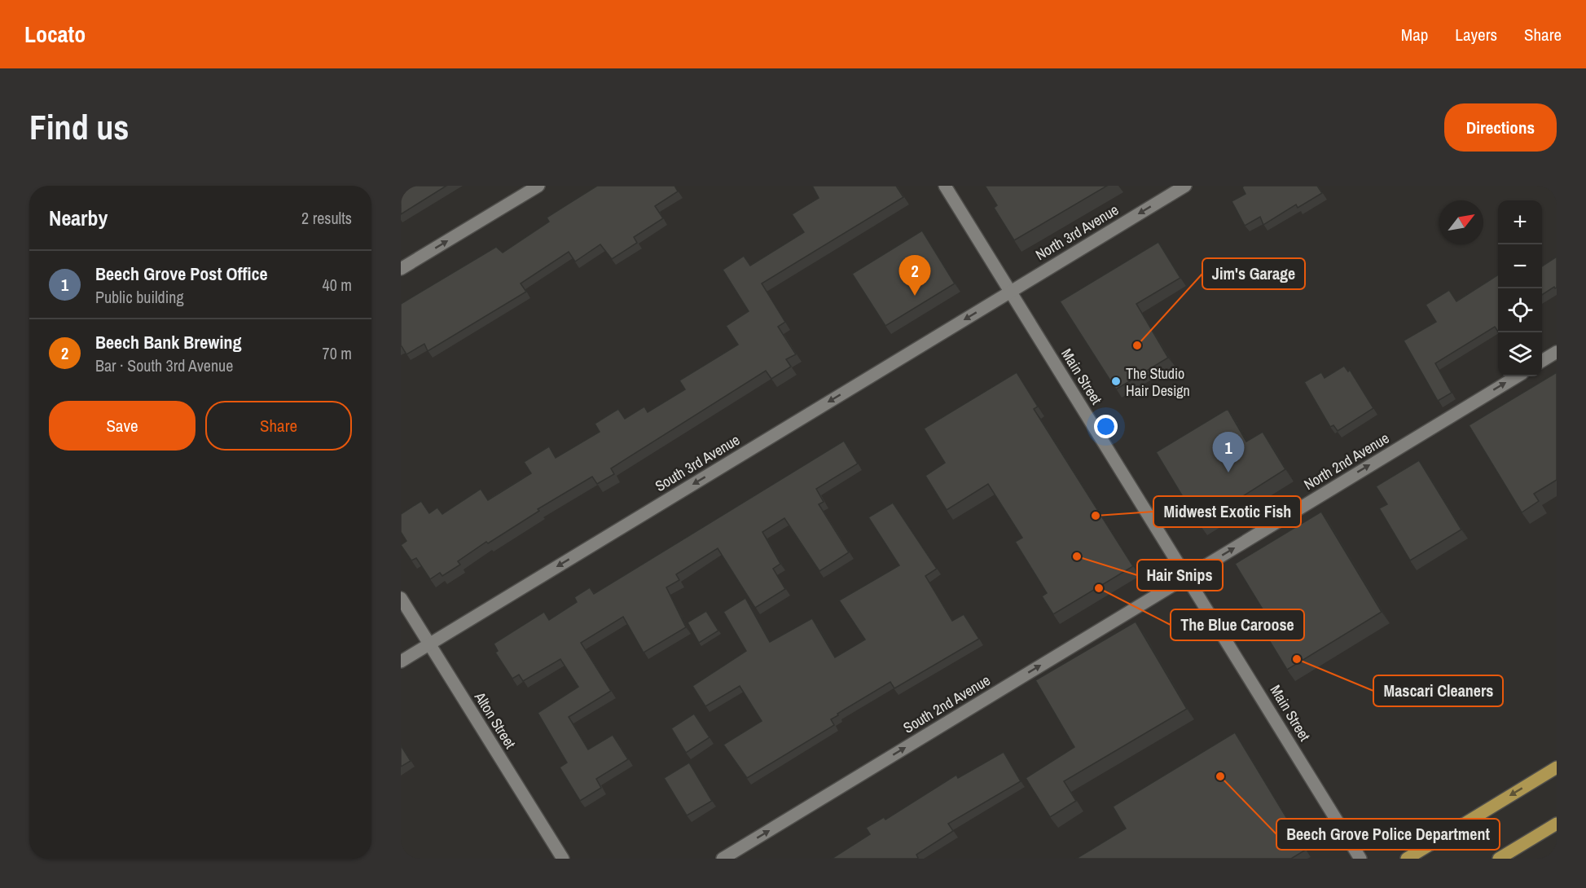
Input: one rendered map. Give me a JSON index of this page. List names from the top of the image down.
{
  "streets": {
    "street": [
      "North 3rd Avenue",
      "Main Street",
      "North 2nd Avenue",
      "South 3rd Avenue",
      "South 2nd Avenue",
      "Alton Street"
    ]
  },
  "crossings": [
    ["North 3rd Avenue", "Main Street"],
    ["North 3rd Avenue", "South 3rd Avenue"],
    ["Main Street", "North 2nd Avenue"],
    ["Main Street", "South 3rd Avenue"],
    ["Main Street", "South 2nd Avenue"],
    ["North 2nd Avenue", "South 2nd Avenue"],
    ["South 3rd Avenue", "Alton Street"]
  ],
  "one_way": [
    "North 3rd Avenue",
    "North 2nd Avenue",
    "South 3rd Avenue",
    "South 2nd Avenue"
  ],
  "places": [
    "Jim's Garage",
    "The Studio Hair Design",
    "Midwest Exotic Fish",
    "Hair Snips",
    "The Blue Caroose",
    "Mascari Cleaners",
    "Beech Grove Police Department"
  ],
  "north": "top right",
  "page": {
    "header": "Locato",
    "nav": ["Map", "Layers", "Share"],
    "buttons": [
      "Directions",
      ["Save", "Share"]
    ],
    "title": "Find us",
    "heading": ["Nearby", "2 results"],
    "map_buttons": ["+", "−"],
    "list": [
      {
        "mark": "1",
        "name": "Beech Grove Post Office",
        "note": "Public building",
        "value": "40 m"
      },
      {
        "mark": "2",
        "name": "Beech Bank Brewing",
        "note": "Bar · South 3rd Avenue",
        "value": "70 m"
      }
    ],
    "pins": ["2", "1"]
  }
}
